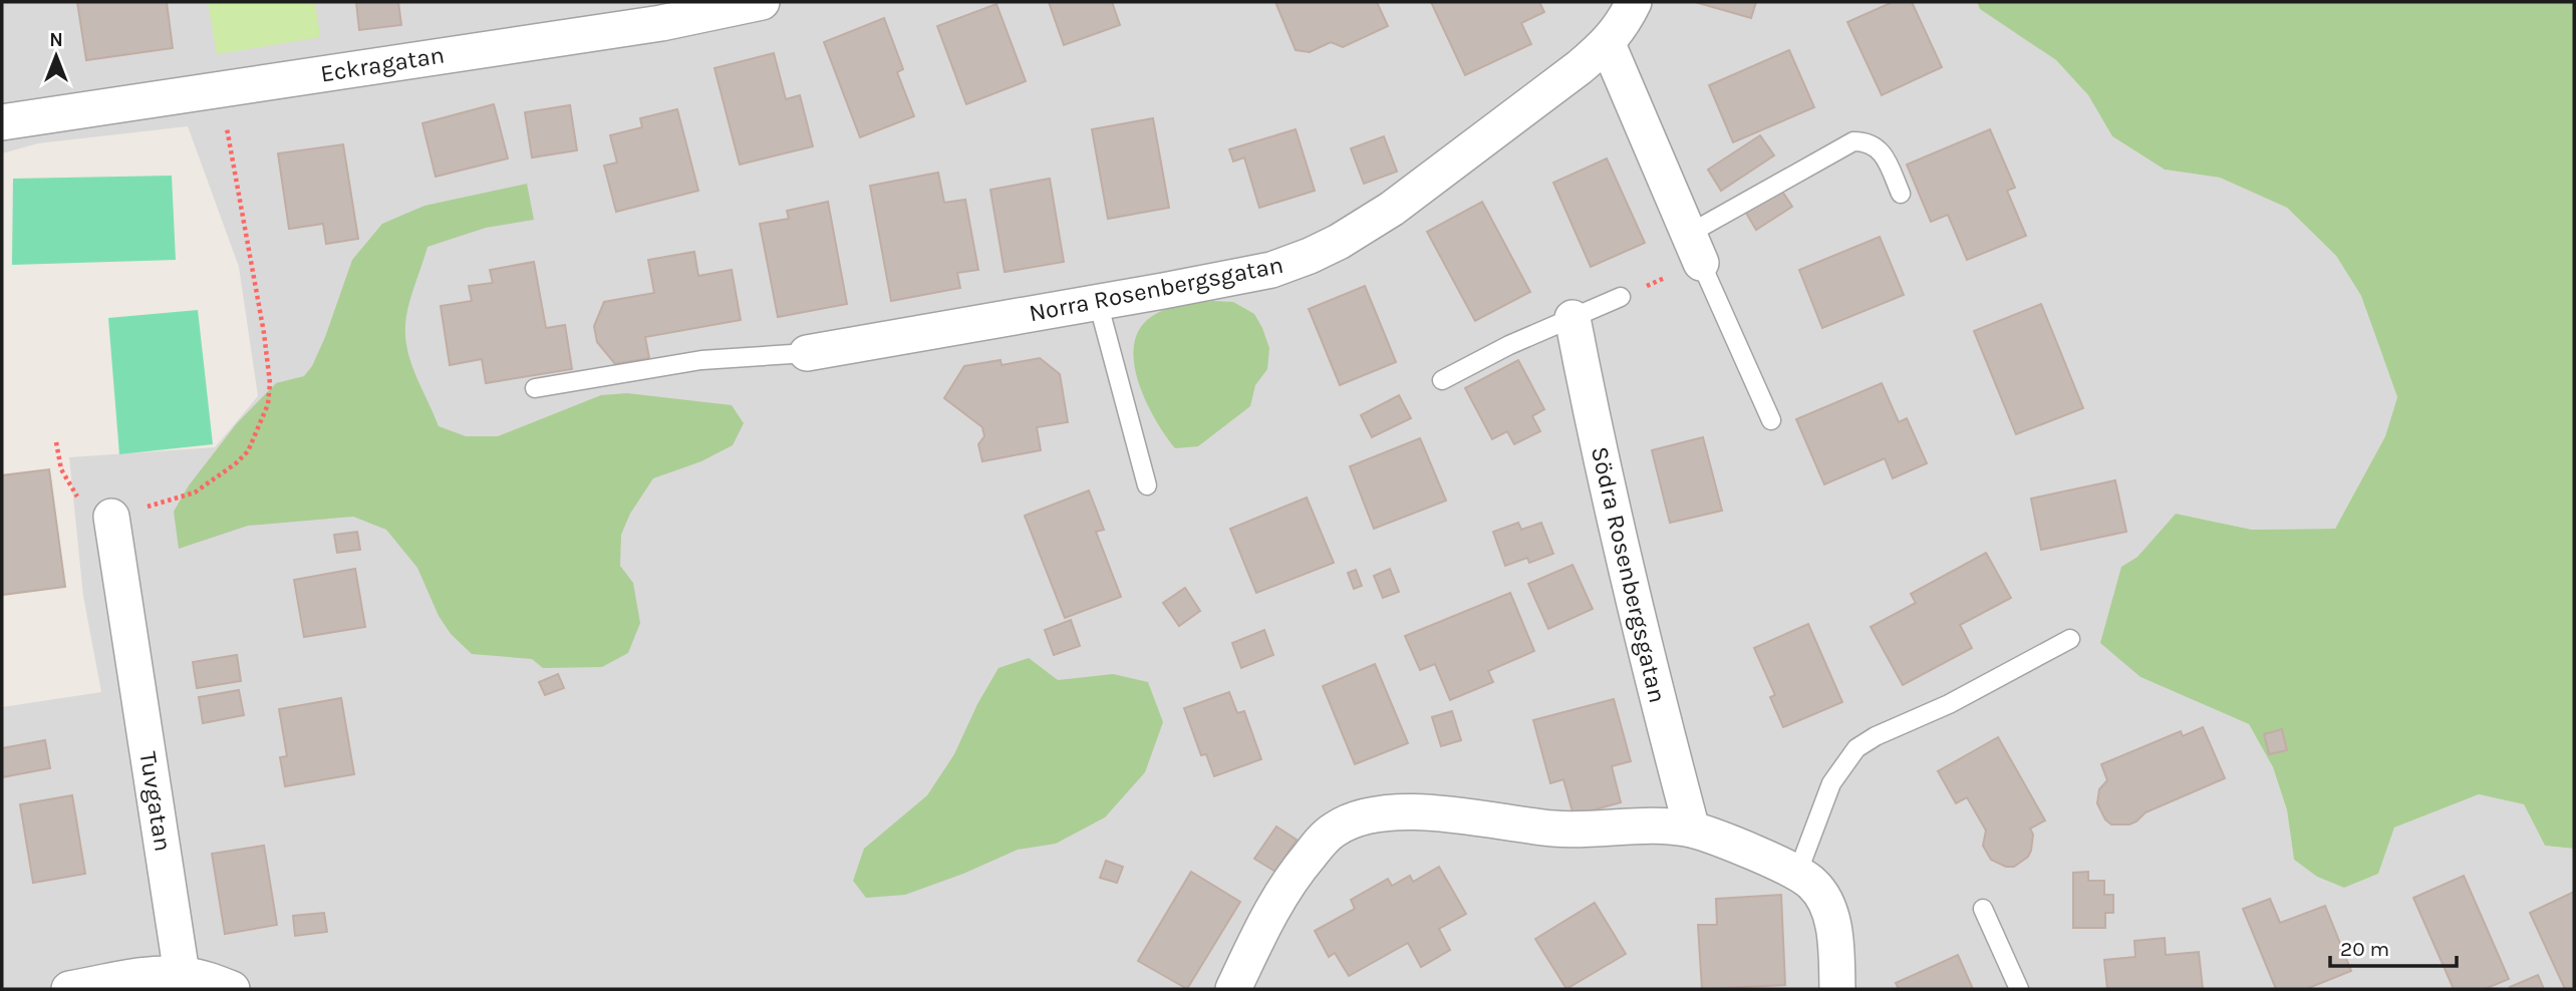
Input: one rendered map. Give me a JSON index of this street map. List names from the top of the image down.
{
  "streets": {
    "street": [
      "Eckragatan",
      "Norra Rosenbergsgatan",
      "Södra Rosenbergsgatan",
      "Tuvgatan"
    ]
  },
  "scale_bar": "20 m",
  "north": "top"
}
